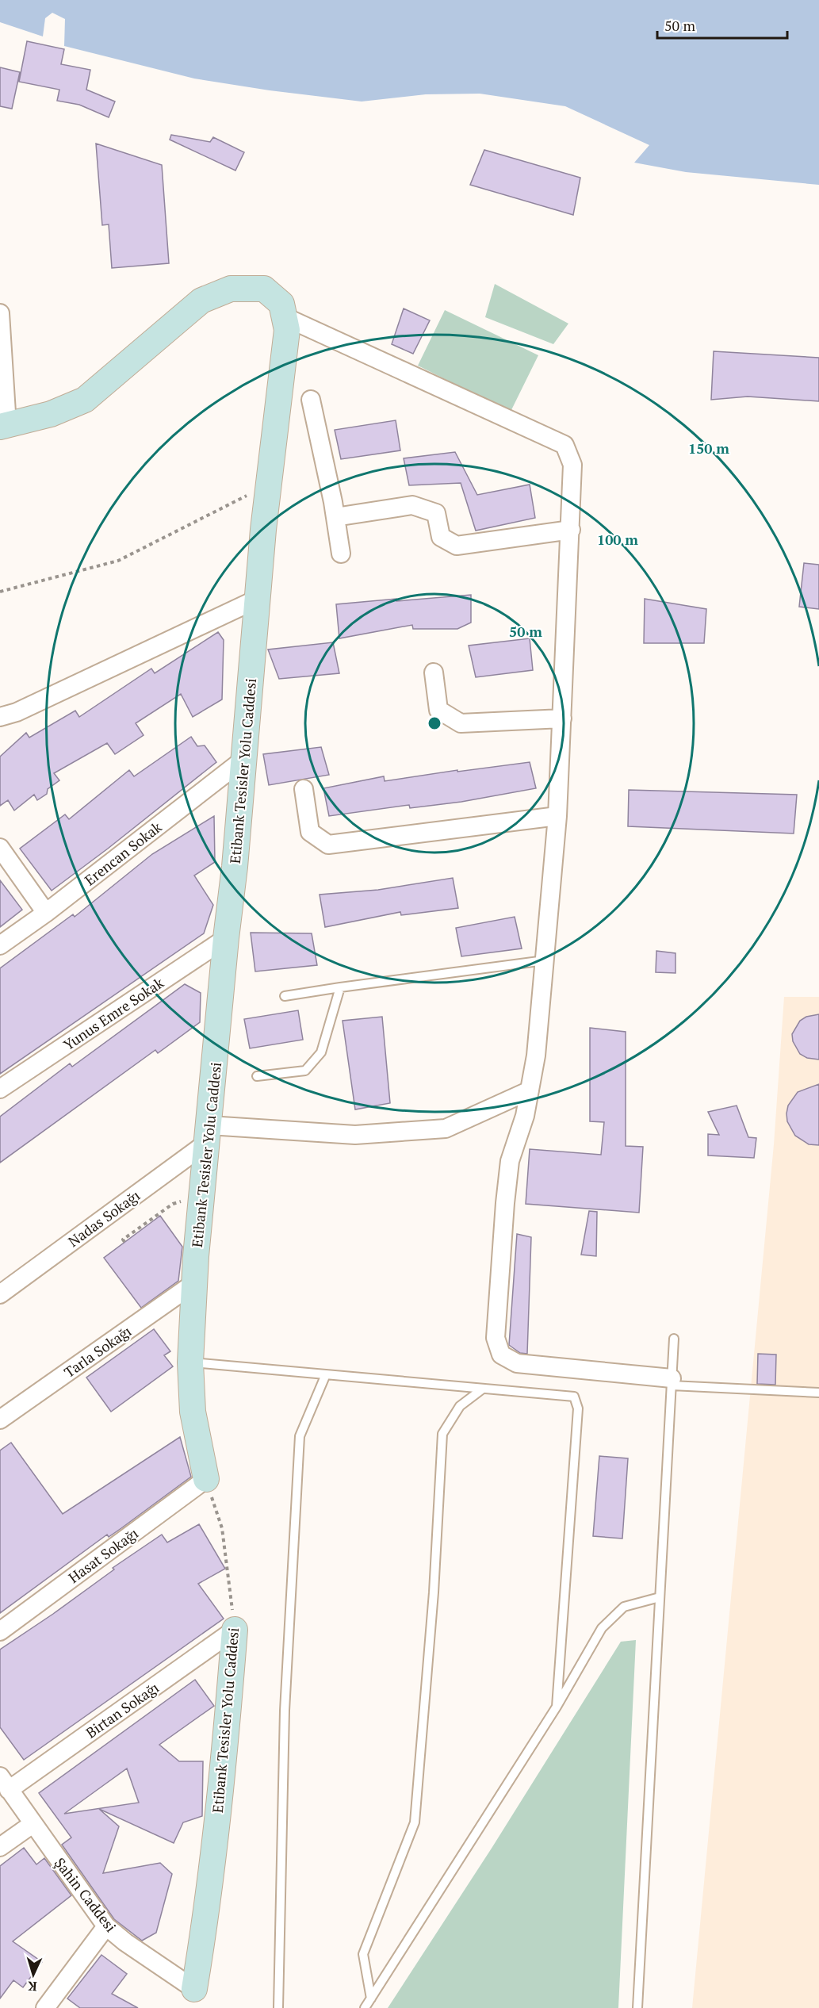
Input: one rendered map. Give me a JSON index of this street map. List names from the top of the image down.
{
  "streets": {
    "street": [
      "Etibank Tesisler Yolu Caddesi",
      "Erencan Sokak",
      "Yunus Emre Sokak",
      "Nadas Sokağı",
      "Tarla Sokağı",
      "Hasat Sokağı",
      "Birtan Sokağı",
      "Şahin Caddesi"
    ]
  },
  "crossings": [
    ["Etibank Tesisler Yolu Caddesi", "Erencan Sokak"],
    ["Etibank Tesisler Yolu Caddesi", "Yunus Emre Sokak"],
    ["Etibank Tesisler Yolu Caddesi", "Nadas Sokağı"],
    ["Etibank Tesisler Yolu Caddesi", "Tarla Sokağı"],
    ["Etibank Tesisler Yolu Caddesi", "Hasat Sokağı"],
    ["Etibank Tesisler Yolu Caddesi", "Birtan Sokağı"],
    ["Etibank Tesisler Yolu Caddesi", "Şahin Caddesi"],
    ["Birtan Sokağı", "Şahin Caddesi"]
  ],
  "scale_bar": "50 m",
  "north": "bottom",
  "rings": ["150 m", "100 m", "50 m"]
}
